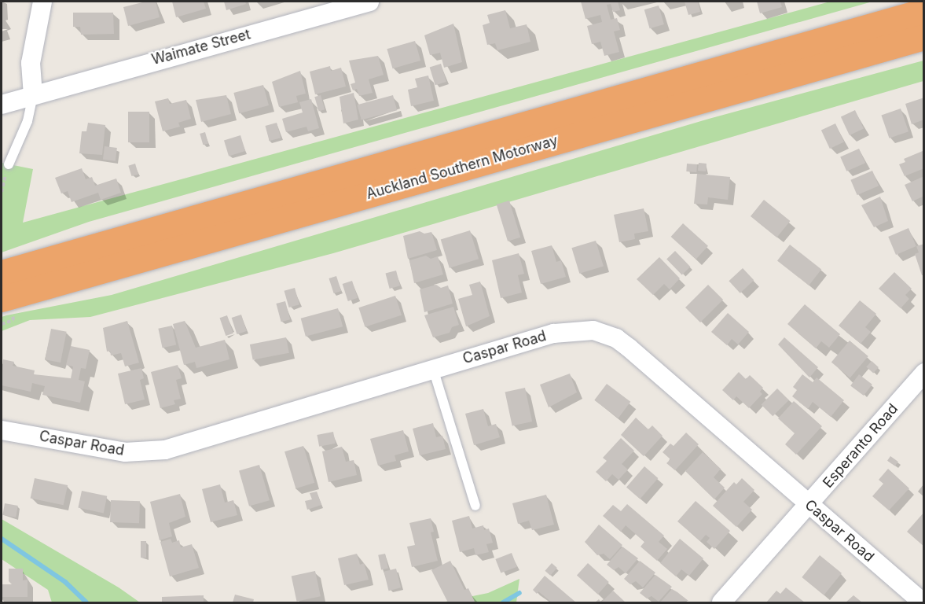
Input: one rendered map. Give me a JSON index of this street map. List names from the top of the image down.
{
  "streets": {
    "highway": ["Auckland Southern Motorway"],
    "street": ["Waimate Street", "Caspar Road", "Esperanto Road"]
  },
  "crossings": [
    ["Caspar Road", "Esperanto Road"]
  ]
}
